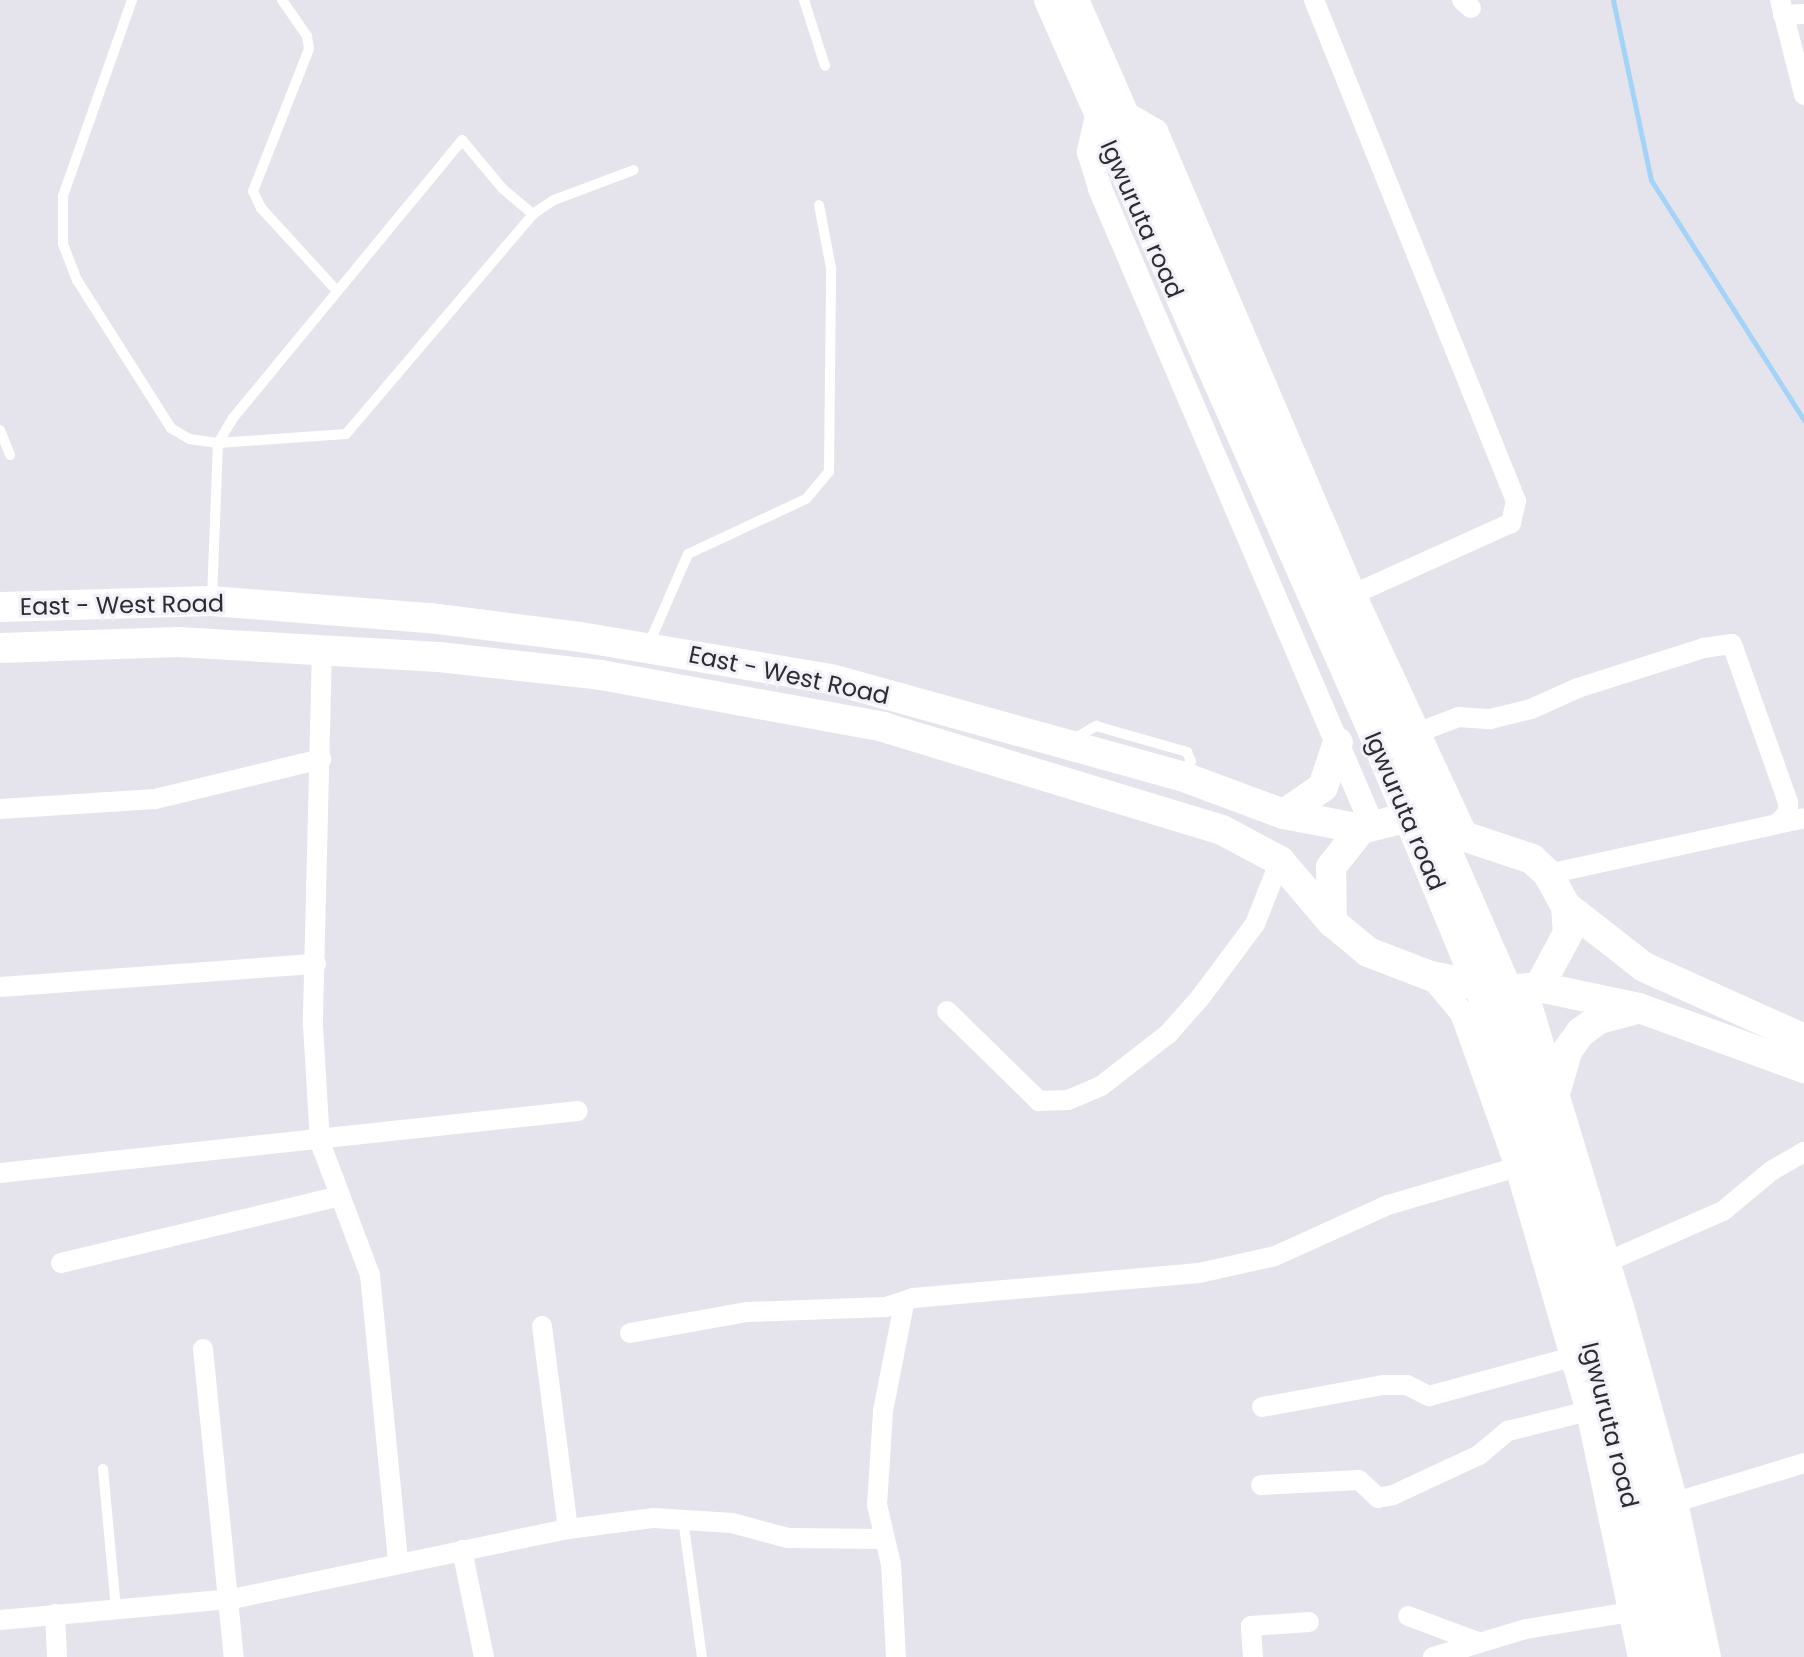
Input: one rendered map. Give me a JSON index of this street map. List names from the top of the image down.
{
  "streets": {
    "main road": ["Igwuruta road", "East - West Road"]
  }
}
